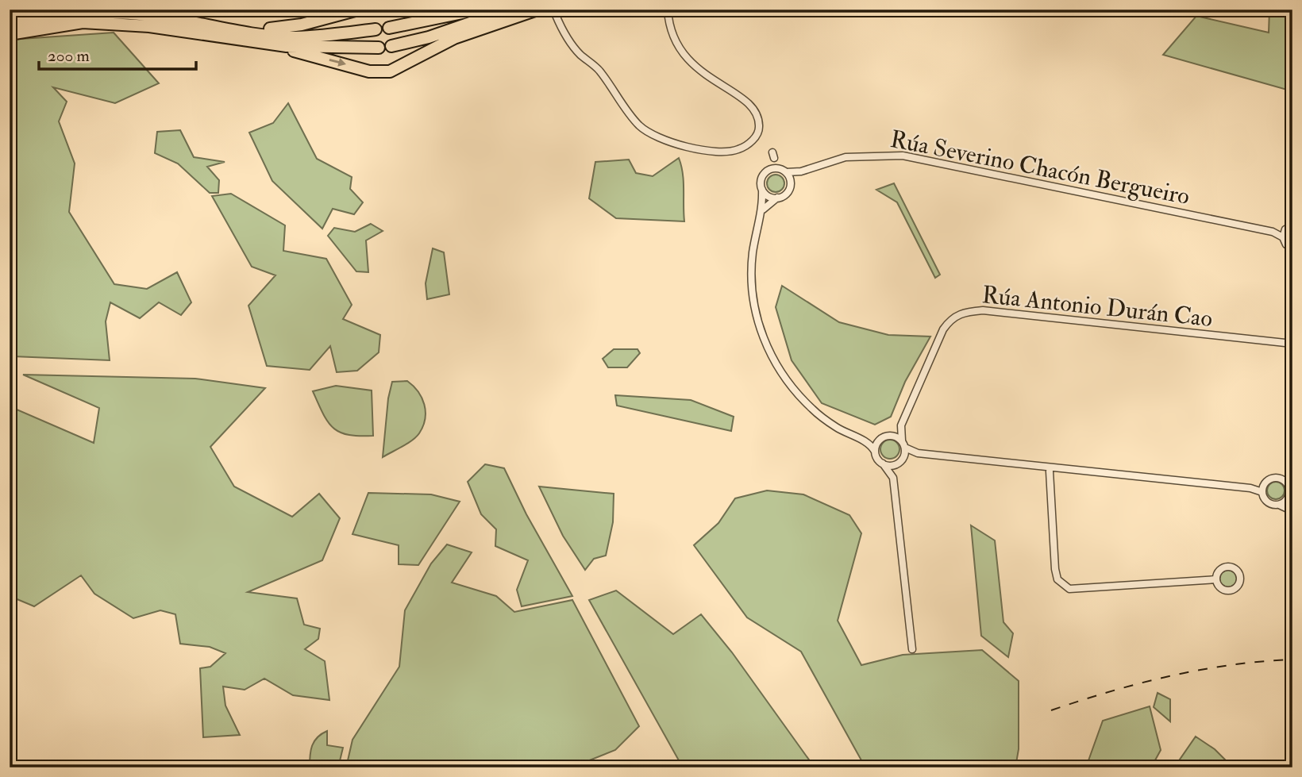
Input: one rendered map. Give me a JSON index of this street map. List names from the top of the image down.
{
  "streets": {
    "street": ["Rúa Severino Chacón Bergueiro", "Rúa Antonio Durán Cao"]
  },
  "scale_bar": "200 m"
}
